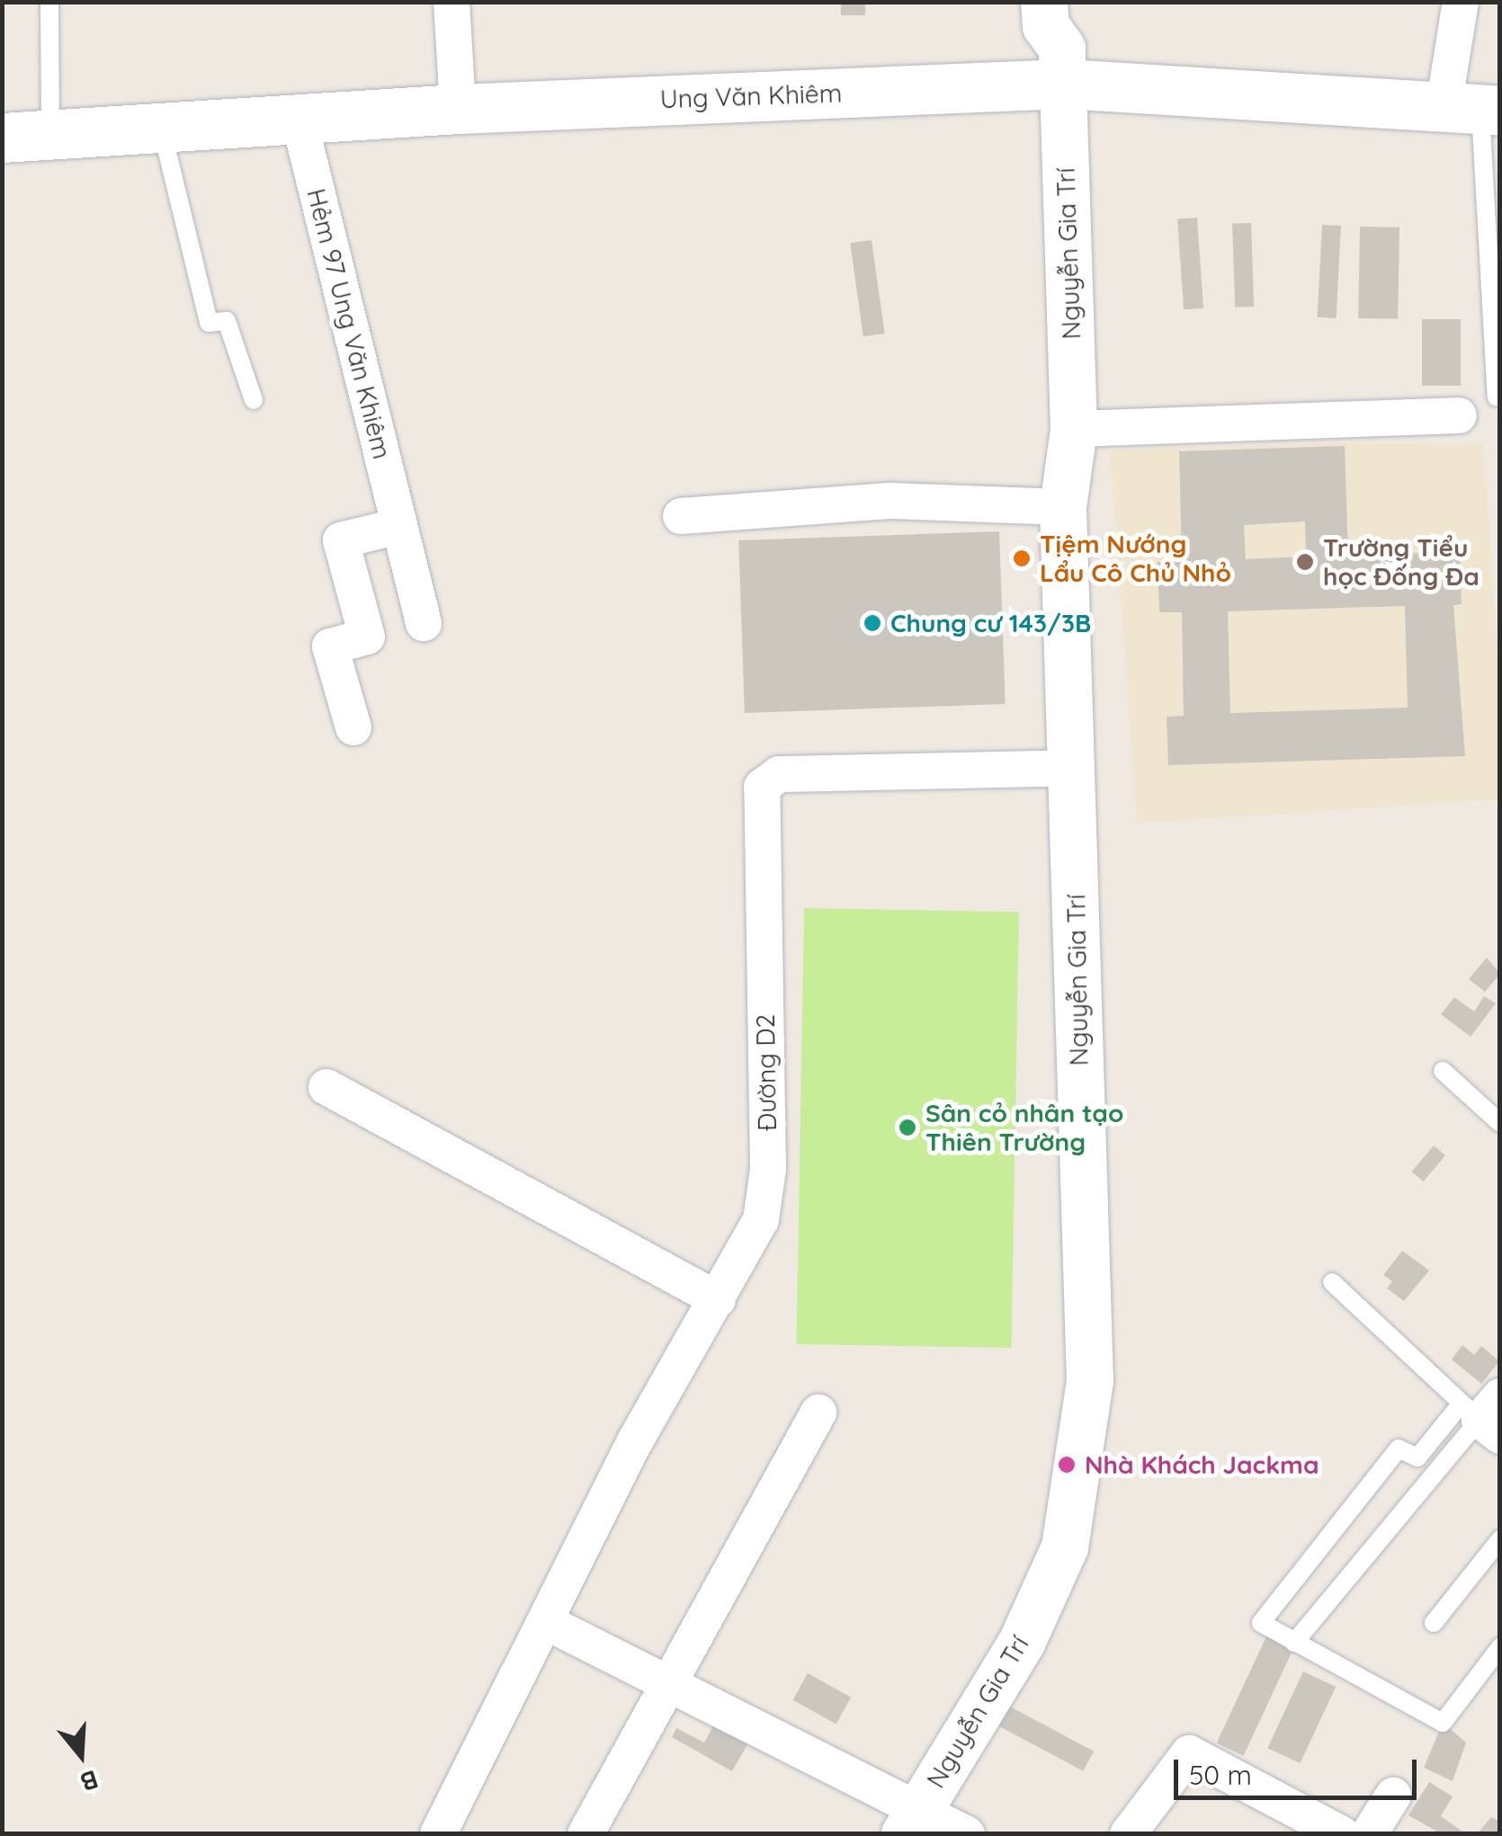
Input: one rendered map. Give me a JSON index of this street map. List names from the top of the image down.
{
  "streets": {
    "main road": ["Ung Văn Khiêm"],
    "street": ["Nguyễn Gia Trí", "Hẻm 97 Ung Văn Khiêm", "Đường D2"]
  },
  "crossings": [
    ["Ung Văn Khiêm", "Nguyễn Gia Trí"],
    ["Ung Văn Khiêm", "Hẻm 97 Ung Văn Khiêm"],
    ["Nguyễn Gia Trí", "Đường D2"]
  ],
  "places": [
    "Tịệm Nướng Lẩu Cô Chủ Nhỏ",
    "Trường Tiểu học Đống Đa",
    "Chung cư 143/3B",
    "Sân cỏ nhân tạo Thiên Trường",
    "Nhà Khách Jackma"
  ],
  "scale_bar": "50 m",
  "north": "bottom"
}
